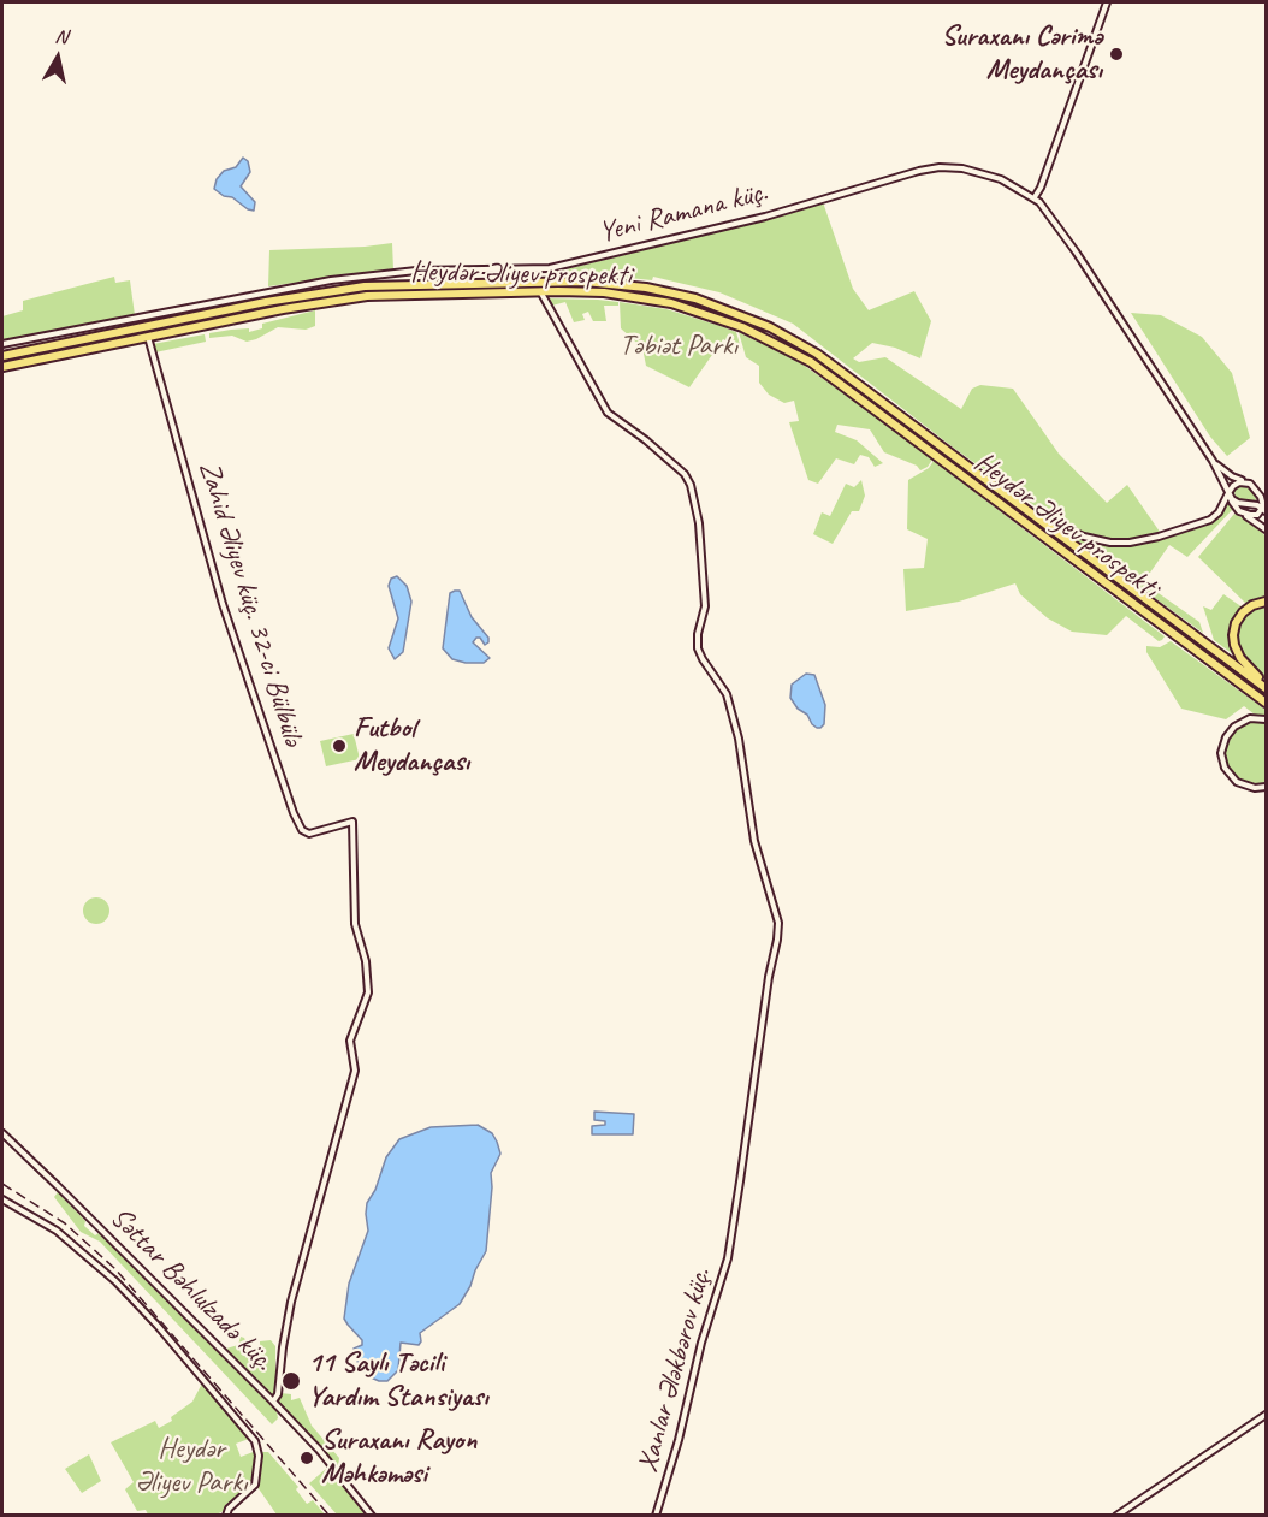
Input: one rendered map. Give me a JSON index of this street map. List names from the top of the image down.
{
  "streets": {
    "highway": ["Heydər Əliyev prospekti"],
    "street": [
      "Yeni Ramana küç.",
      "Zahid Əliyev küç. 32-ci Bülbülə",
      "Səttar Bəhlulzadə küç.",
      "Xanlar Ələkbərov küç."
    ]
  },
  "crossings": [
    ["Heydər Əliyev prospekti", "Zahid Əliyev küç. 32-ci Bülbülə"],
    ["Heydər Əliyev prospekti", "Xanlar Ələkbərov küç."],
    ["Zahid Əliyev küç. 32-ci Bülbülə", "Səttar Bəhlulzadə küç."]
  ],
  "parks": ["Təbiət Parkı", "Heydər Əliyev Parkı"],
  "places": [
    "Suraxanı Cərimə Meydançası",
    "Futbol Meydançası",
    "11 Saylı Təcili Yardım Stansiyası",
    "Suraxanı Rayon Məhkəməsi"
  ],
  "north": "top"
}
